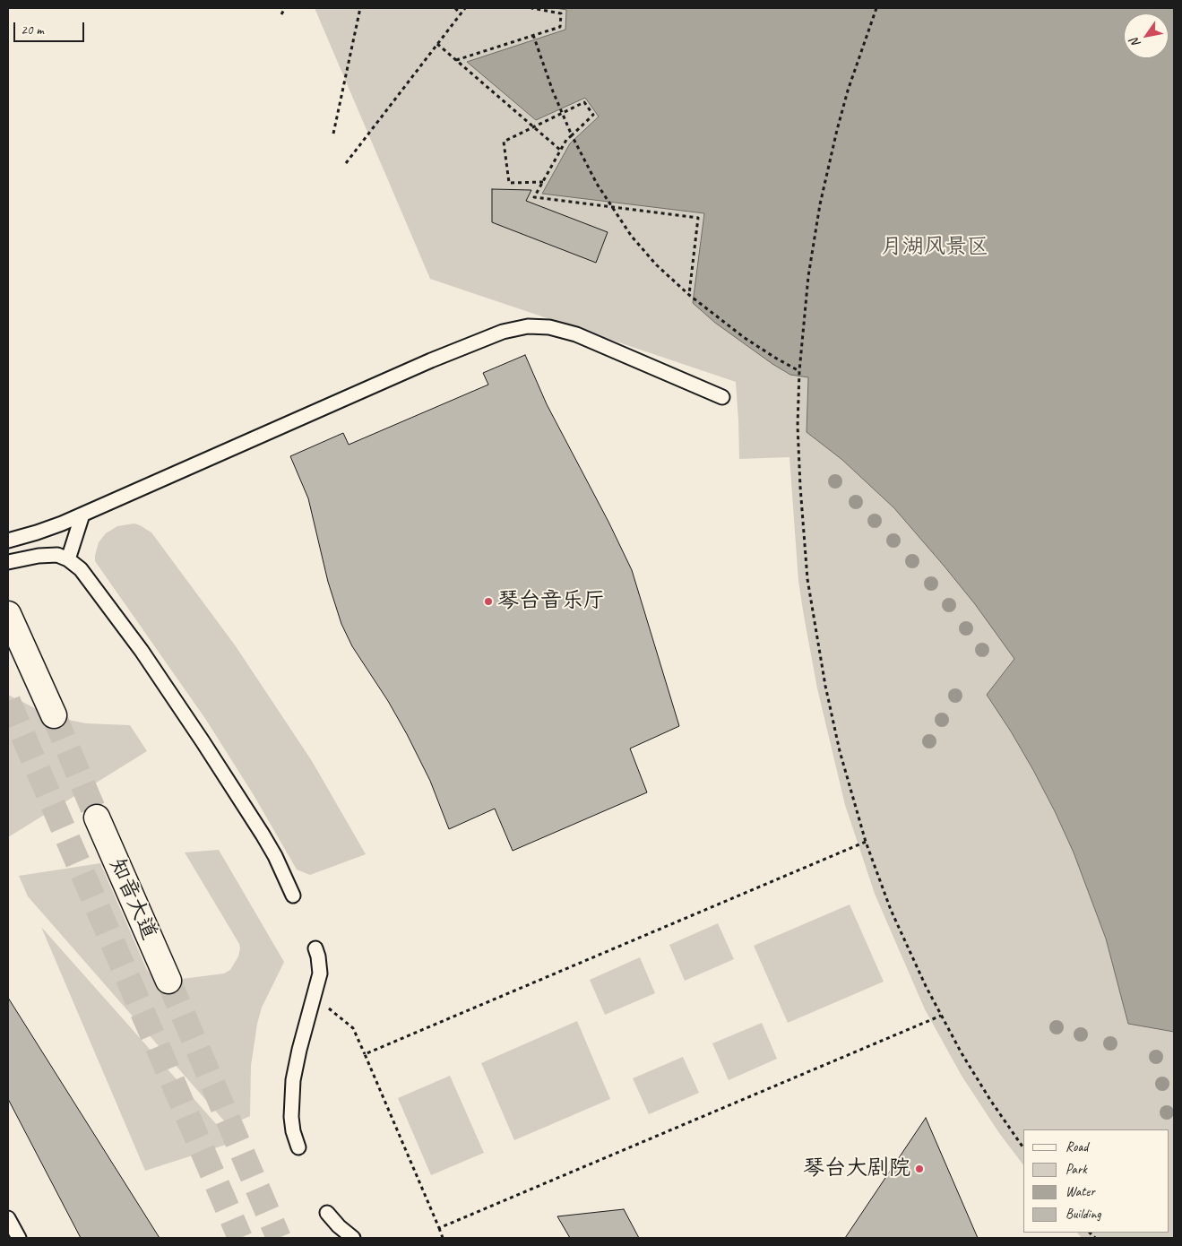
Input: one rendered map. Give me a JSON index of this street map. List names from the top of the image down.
{
  "streets": {
    "main road": ["知音大道"]
  },
  "parks": ["月湖风景区"],
  "places": ["琴台音乐厅", "琴台大剧院"],
  "legend": [
    "Road",
    "Park",
    "Water",
    "Building"
  ],
  "scale_bar": "20 m",
  "north": "bottom left"
}
